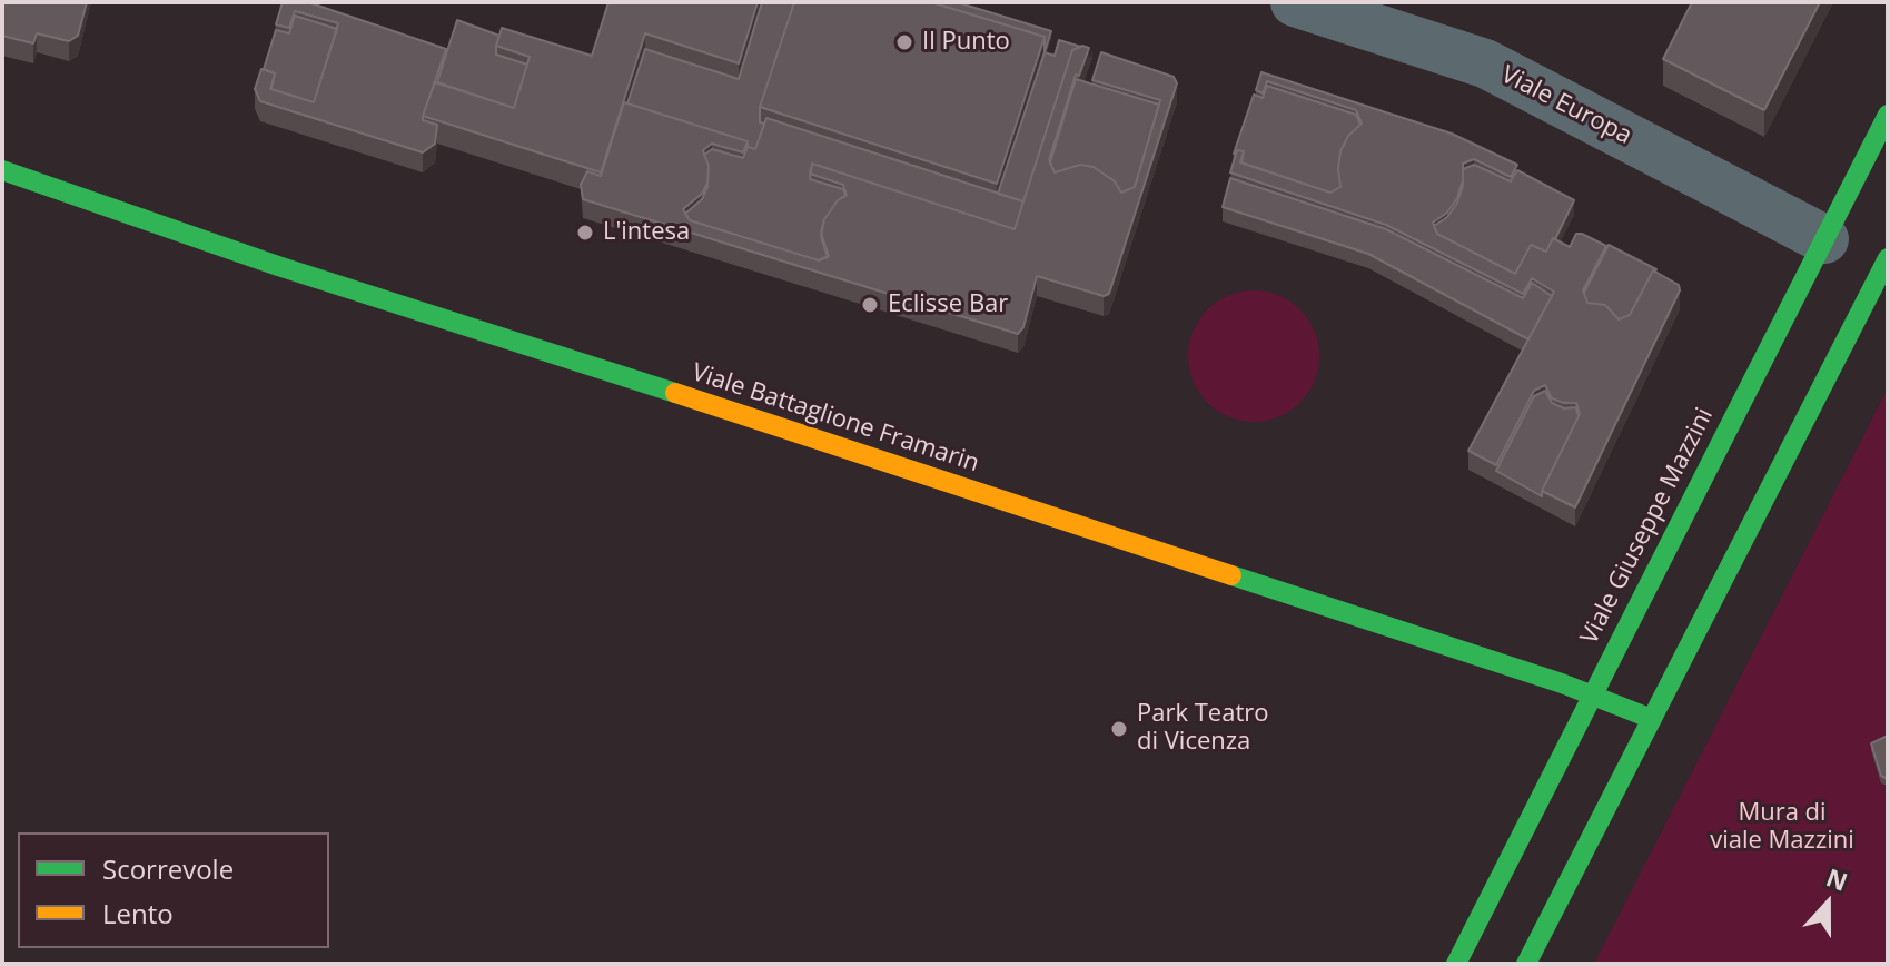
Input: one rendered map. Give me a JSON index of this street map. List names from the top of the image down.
{
  "streets": {
    "main road": ["Viale Battaglione Framarin", "Viale Giuseppe Mazzini"],
    "street": ["Viale Europa"]
  },
  "crossings": [
    ["Viale Europa", "Viale Giuseppe Mazzini"],
    ["Viale Battaglione Framarin", "Viale Giuseppe Mazzini"]
  ],
  "parks": ["Mura di viale Mazzini"],
  "places": [
    "Il Punto",
    "L'intesa",
    "Eclisse Bar",
    "Park Teatro di Vicenza"
  ],
  "legend": ["Scorrevole", "Lento"],
  "north": "top"
}
